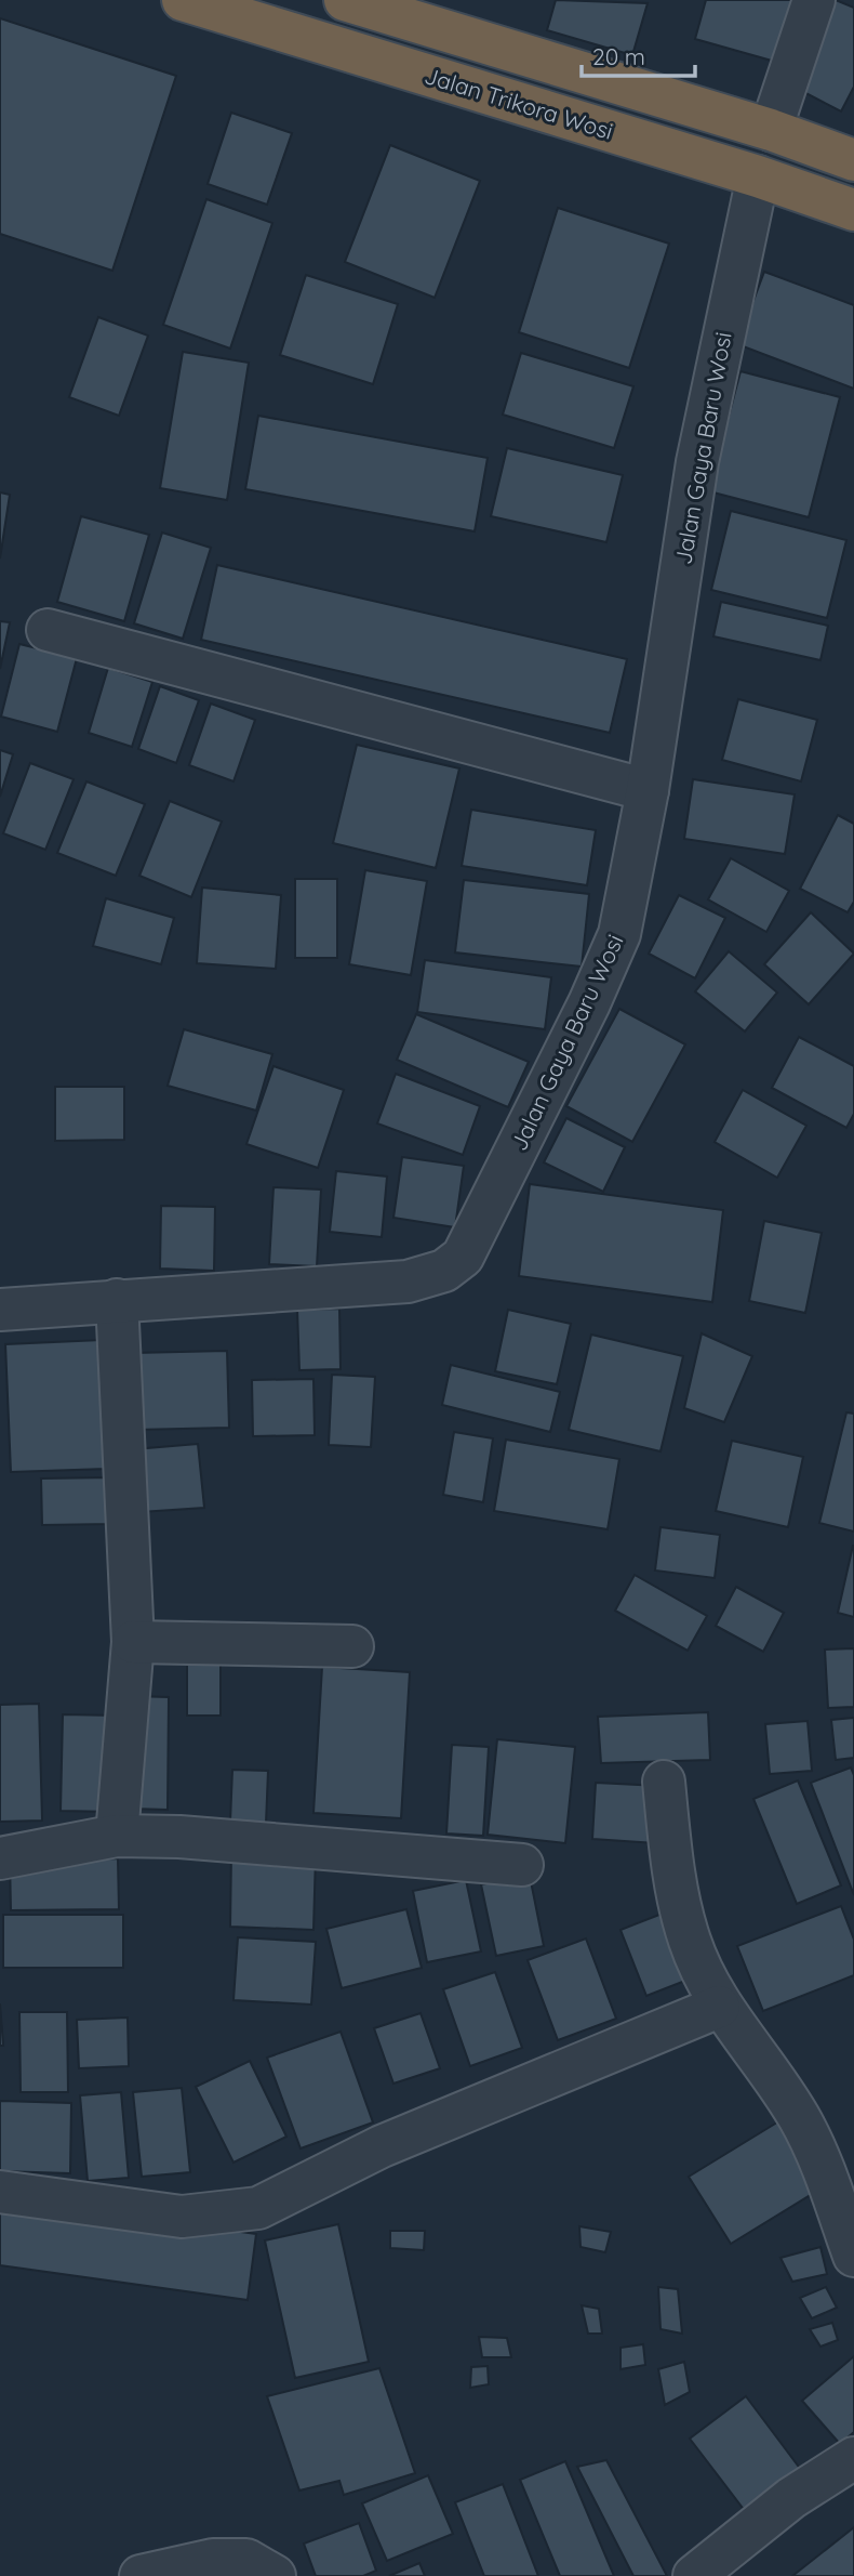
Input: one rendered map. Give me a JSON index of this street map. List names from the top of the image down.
{
  "streets": {
    "highway": ["Jalan Trikora Wosi"],
    "street": ["Jalan Gaya Baru Wosi"]
  },
  "crossings": [
    ["Jalan Trikora Wosi", "Jalan Gaya Baru Wosi"]
  ],
  "scale_bar": "20 m"
}
